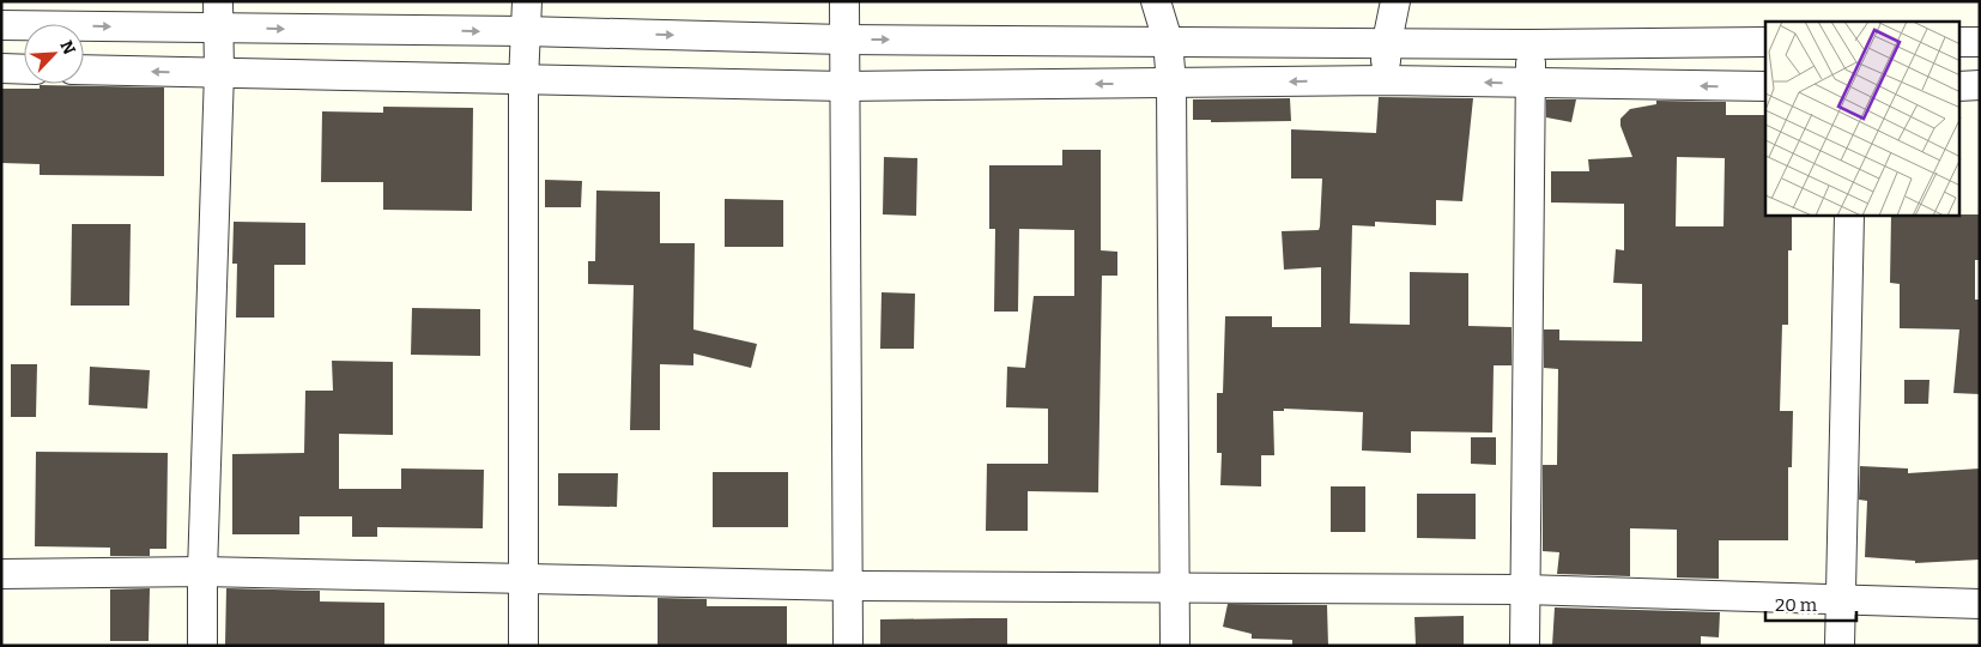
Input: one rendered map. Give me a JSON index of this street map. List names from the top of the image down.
{
  "scale_bar": "20 m",
  "north": "top right"
}
